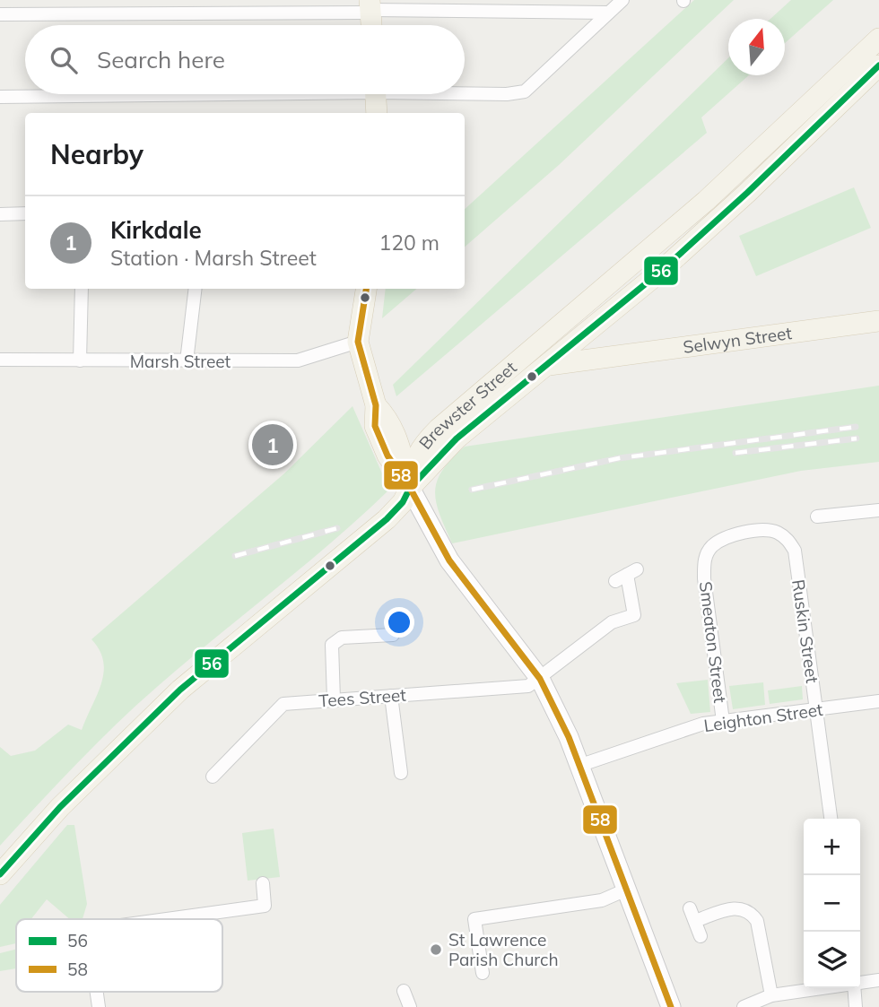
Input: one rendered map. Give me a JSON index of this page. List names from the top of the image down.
{
  "streets": {
    "main road": ["Selwyn Street", "Brewster Street"],
    "street": [
      "Marsh Street",
      "Ruskin Street",
      "Smeaton Street",
      "Tees Street",
      "Leighton Street"
    ]
  },
  "crossings": [
    ["Selwyn Street", "Brewster Street"],
    ["Ruskin Street", "Smeaton Street"],
    ["Ruskin Street", "Leighton Street"],
    ["Smeaton Street", "Leighton Street"]
  ],
  "places": ["St Lawrence Parish Church"],
  "lines": ["transit line 56", "transit line 58"],
  "legend": ["56", "58"],
  "north": "top",
  "page": {
    "search": "Search here",
    "heading": "Nearby",
    "list": [
      {
        "mark": "1",
        "name": "Kirkdale",
        "note": "Station · Marsh Street",
        "value": "120 m"
      }
    ],
    "pins": "1",
    "map_buttons": ["+", "−"]
  }
}
